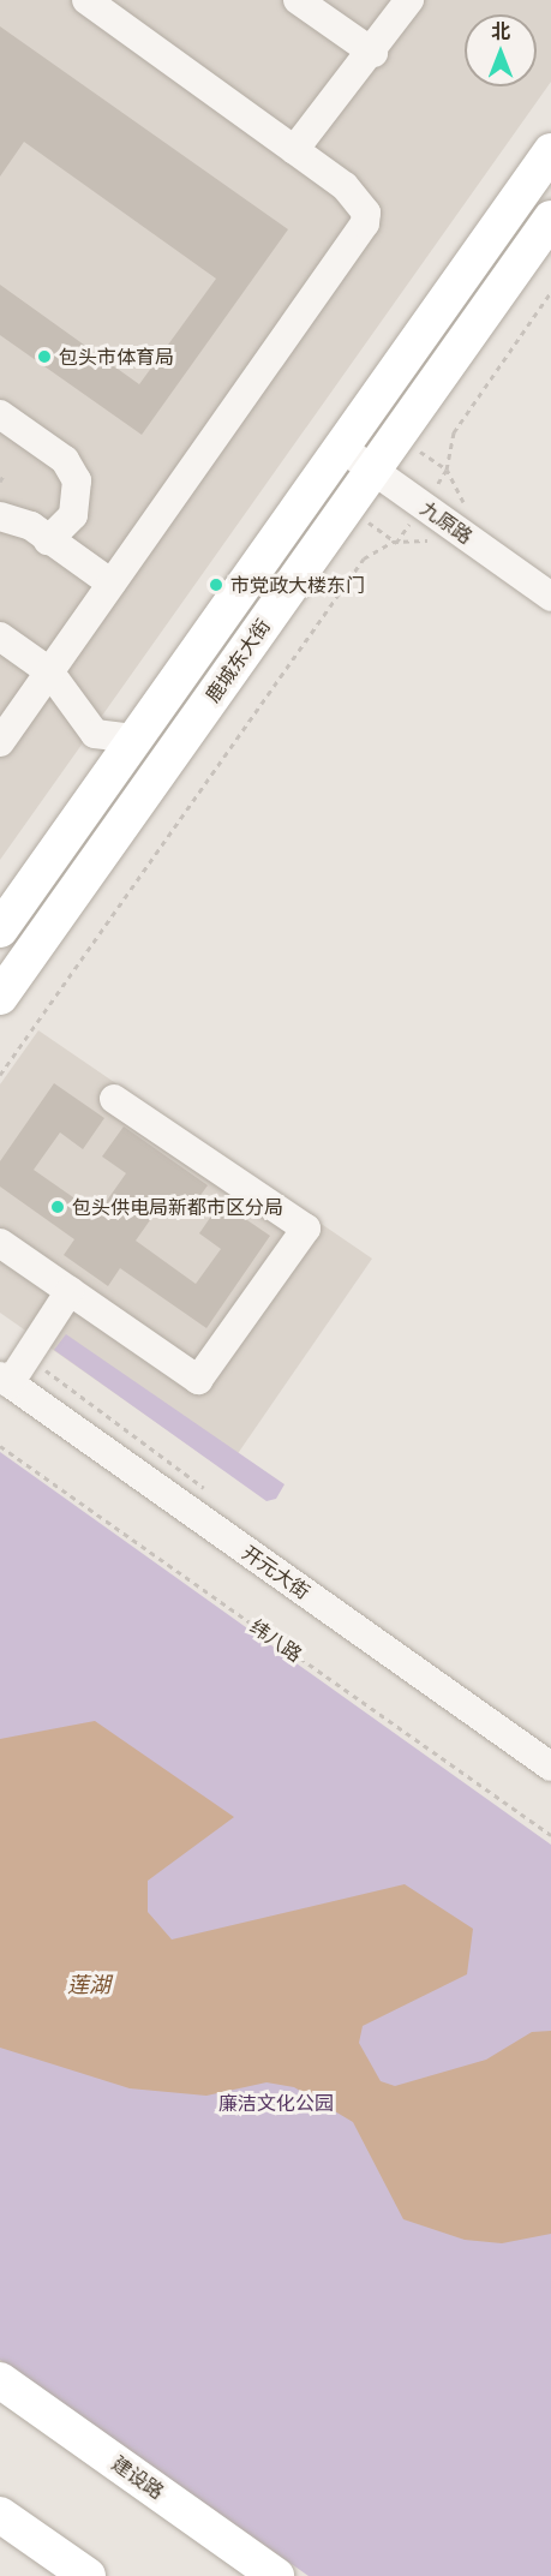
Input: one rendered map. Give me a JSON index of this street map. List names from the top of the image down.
{
  "streets": {
    "main road": ["鹿城东大街", "建设路"],
    "street": ["九原路", "开元大街"],
    "path": ["纬八路"]
  },
  "crossings": [
    ["九原路", "鹿城东大街"]
  ],
  "water": ["莲湖"],
  "parks": ["廉洁文化公园"],
  "places": ["包头市体育局", "市党政大楼东门", "包头供电局新都市区分局"],
  "north": "top"
}
